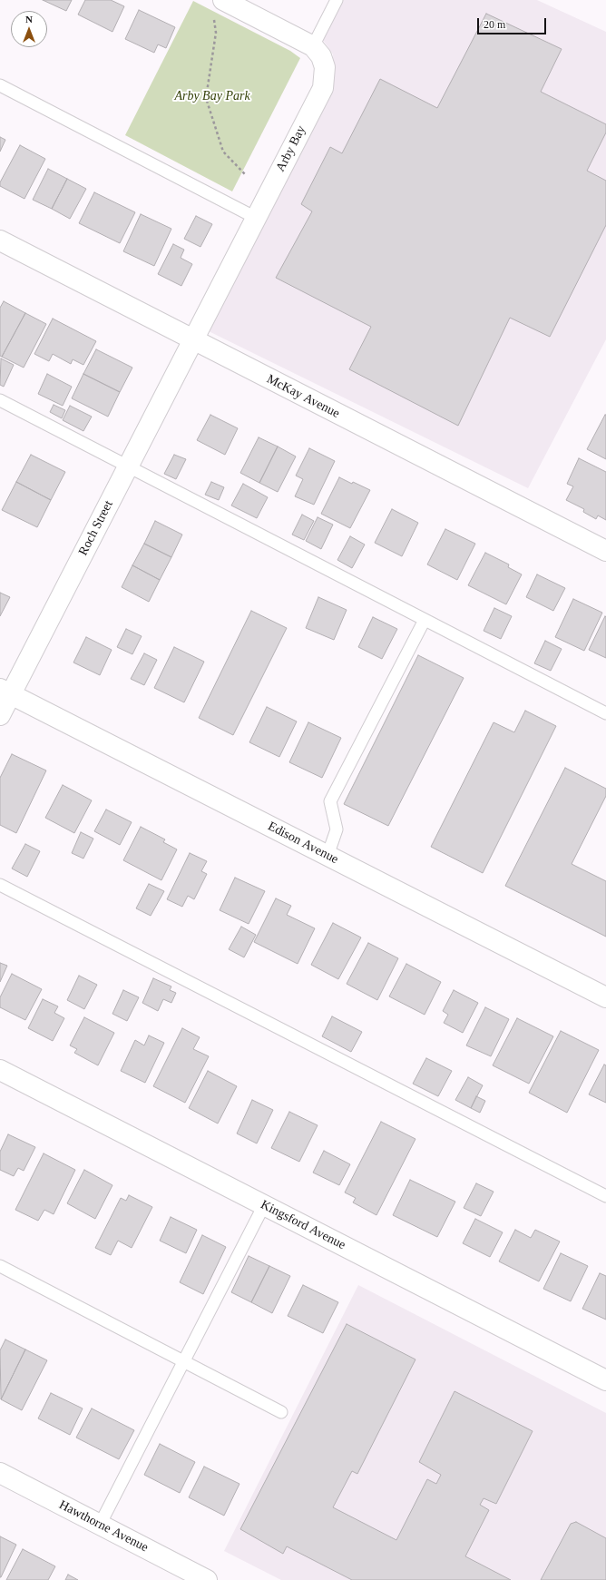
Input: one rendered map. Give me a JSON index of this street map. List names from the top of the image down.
{
  "streets": {
    "street": [
      "Arby Bay",
      "McKay Avenue",
      "Roch Street",
      "Edison Avenue",
      "Kingsford Avenue",
      "Hawthorne Avenue"
    ]
  },
  "crossings": [
    ["Arby Bay", "McKay Avenue"],
    ["Arby Bay", "Roch Street"],
    ["McKay Avenue", "Roch Street"],
    ["Roch Street", "Edison Avenue"]
  ],
  "parks": ["Arby Bay Park"],
  "scale_bar": "20 m",
  "north": "top"
}
